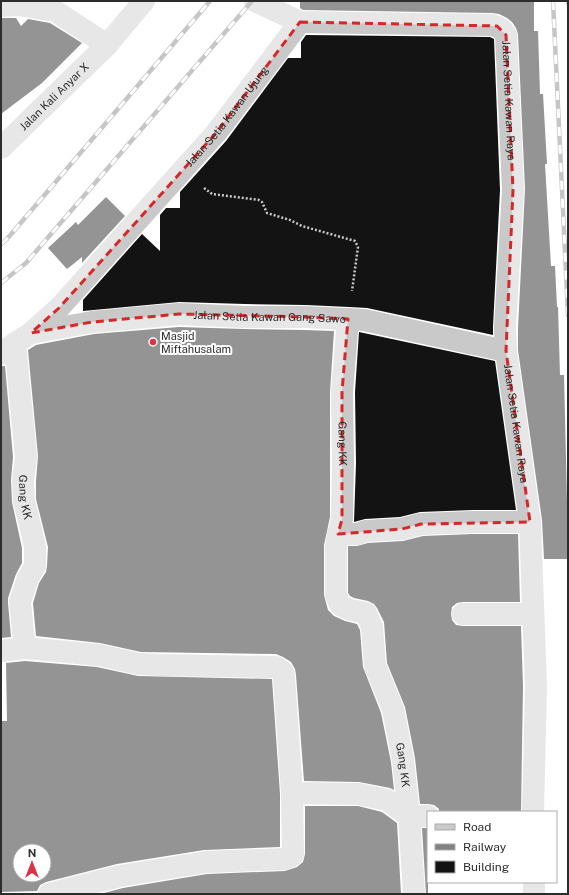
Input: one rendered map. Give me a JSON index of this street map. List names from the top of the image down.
{
  "streets": {
    "street": [
      "Jalan Kali Anyar X",
      "Jalan Setia Kawan Raya",
      "Jalan Setia Kawan Ujung",
      "Jalan Setia Kawan Gang Sawo",
      "Gang KK"
    ]
  },
  "crossings": [
    ["Jalan Setia Kawan Raya", "Jalan Setia Kawan Ujung"],
    ["Jalan Setia Kawan Raya", "Jalan Setia Kawan Gang Sawo"],
    ["Jalan Setia Kawan Ujung", "Jalan Setia Kawan Gang Sawo"],
    ["Jalan Setia Kawan Ujung", "Gang KK"],
    ["Jalan Setia Kawan Gang Sawo", "Gang KK"]
  ],
  "places": ["Masjid Miftahusalam"],
  "legend": ["Road", "Railway", "Building"],
  "north": "top"
}
